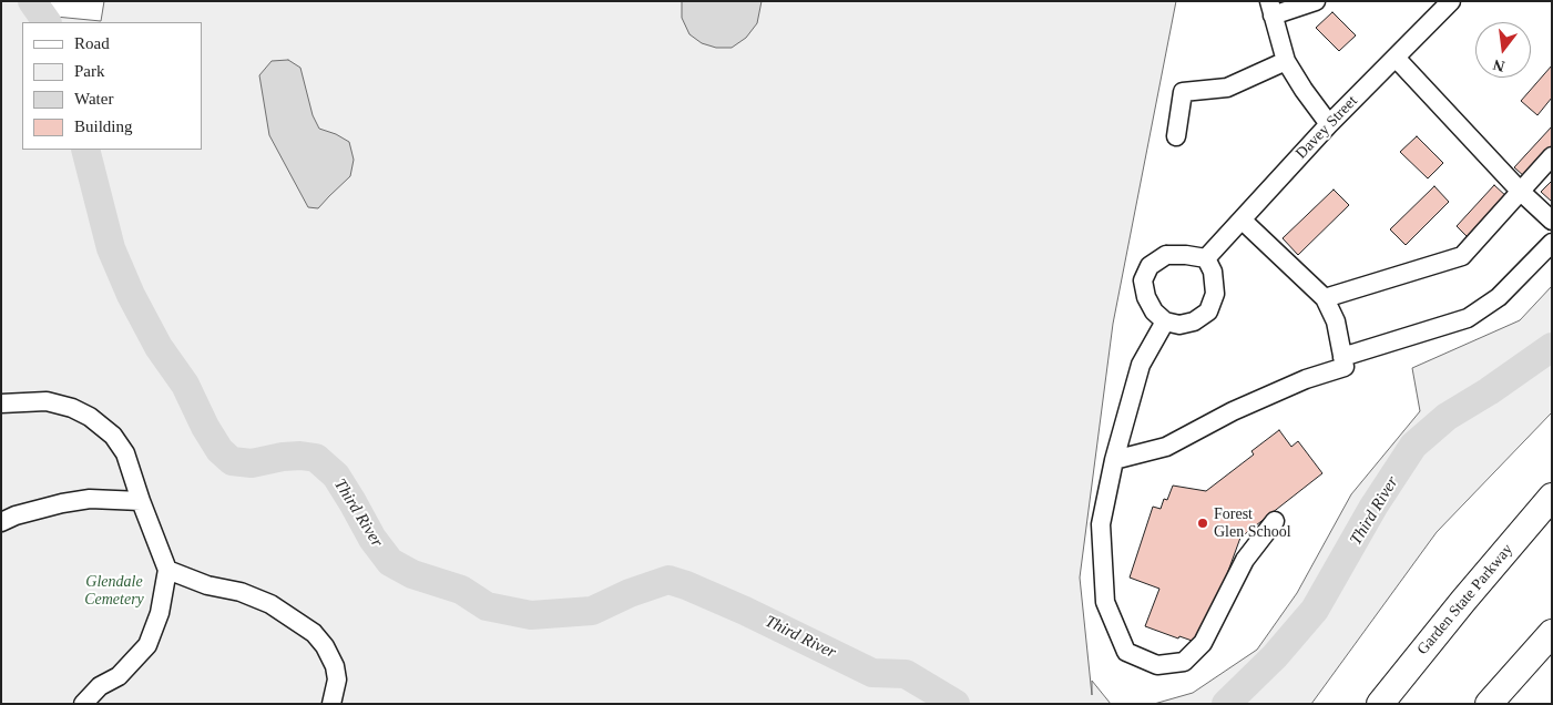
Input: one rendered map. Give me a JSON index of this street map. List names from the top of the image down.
{
  "streets": {
    "highway": ["Garden State Parkway"],
    "street": ["Davey Street"]
  },
  "water": ["Third River"],
  "parks": ["Glendale Cemetery"],
  "places": ["Forest Glen School"],
  "legend": [
    "Road",
    "Park",
    "Water",
    "Building"
  ],
  "north": "bottom"
}
